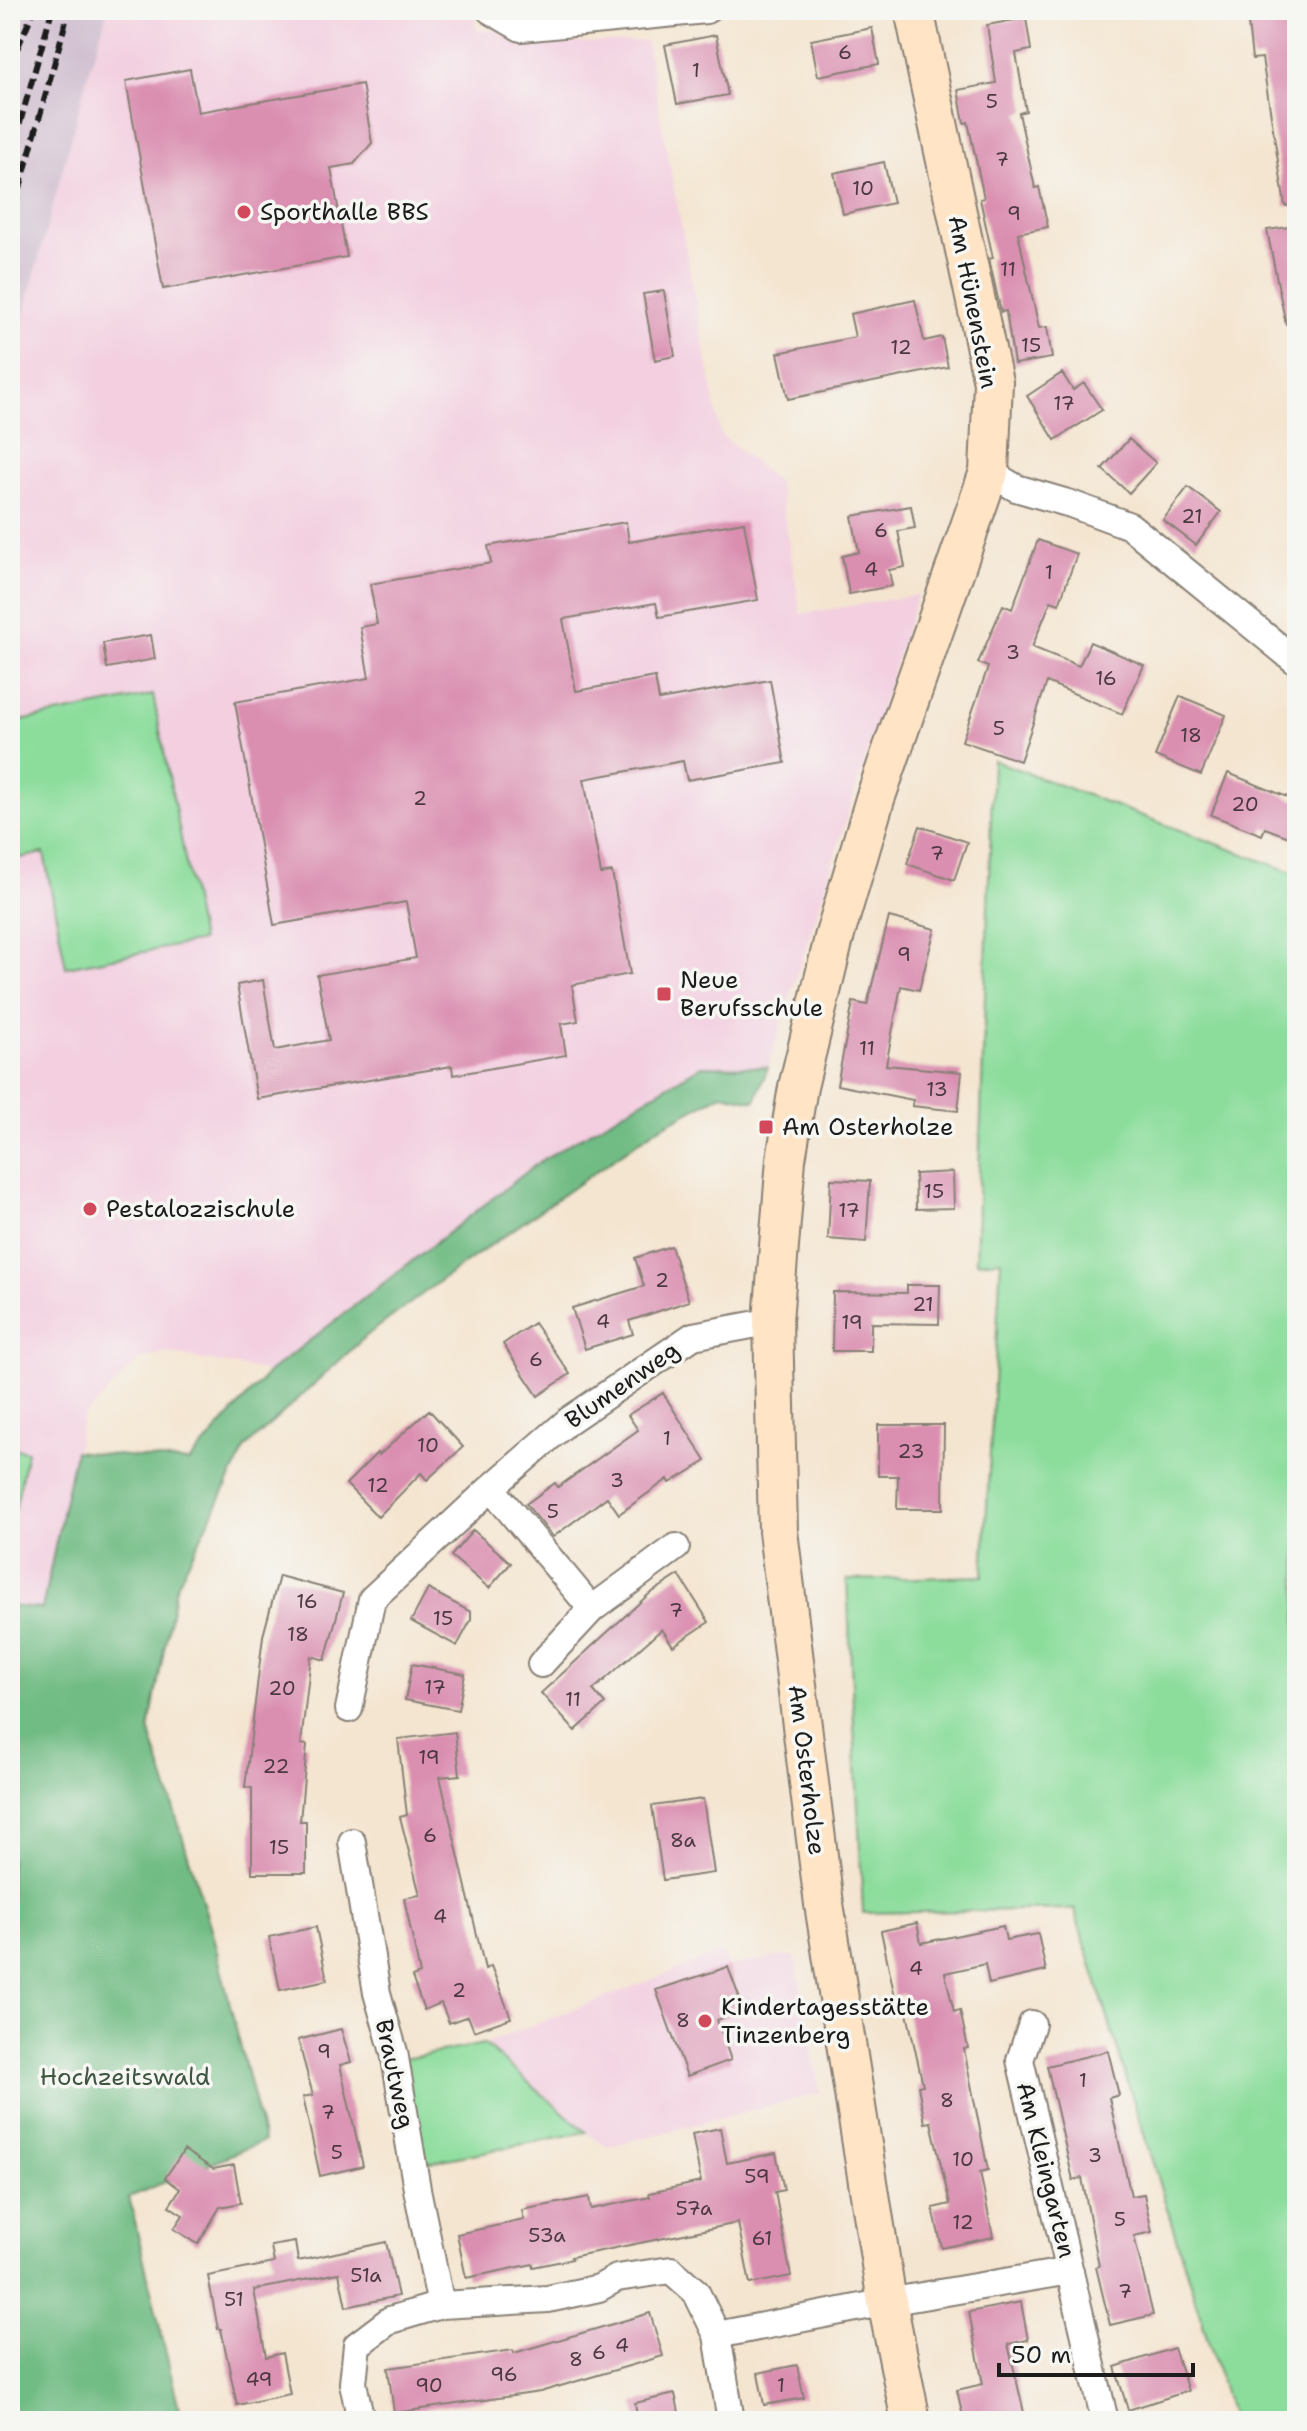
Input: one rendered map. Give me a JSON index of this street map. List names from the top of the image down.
{
  "streets": {
    "street": [
      "Am Hünenstein",
      "Blumenweg",
      "Am Osterholze",
      "Brautweg",
      "Am Kleingarten"
    ]
  },
  "crossings": [
    ["Am Hünenstein", "Am Osterholze"],
    ["Blumenweg", "Am Osterholze"],
    ["Am Osterholze", "Am Kleingarten"]
  ],
  "parks": ["Hochzeitswald"],
  "places": {
    "other": ["Sporthalle BBS", "Pestalozzischule", "Kindertagesstätte Tinzenberg"],
    "transit": ["Neue Berufsschule", "Am Osterholze"]
  },
  "house_numbers": [
    "6",
    "1",
    "5",
    "7",
    "10",
    "9",
    "11",
    "15",
    "12",
    "17",
    "21",
    "6",
    "4",
    "1",
    "3",
    "16",
    "5",
    "18",
    "2",
    "20",
    "7",
    "9",
    "11",
    "13",
    "15",
    "17",
    "2",
    "21",
    "4",
    "19",
    "6",
    "1",
    "10",
    "23",
    "3",
    "12",
    "5",
    "16",
    "7",
    "15",
    "18",
    "17",
    "20",
    "11",
    "19",
    "22",
    "6",
    "8a",
    "15",
    "4",
    "4",
    "2",
    "8",
    "9",
    "1",
    "8",
    "7",
    "5",
    "3",
    "10",
    "59",
    "57a",
    "5",
    "12",
    "53a",
    "61",
    "51a",
    "7",
    "51",
    "4",
    "6",
    "8",
    "96",
    "49",
    "90",
    "1"
  ],
  "scale_bar": "50 m"
}
